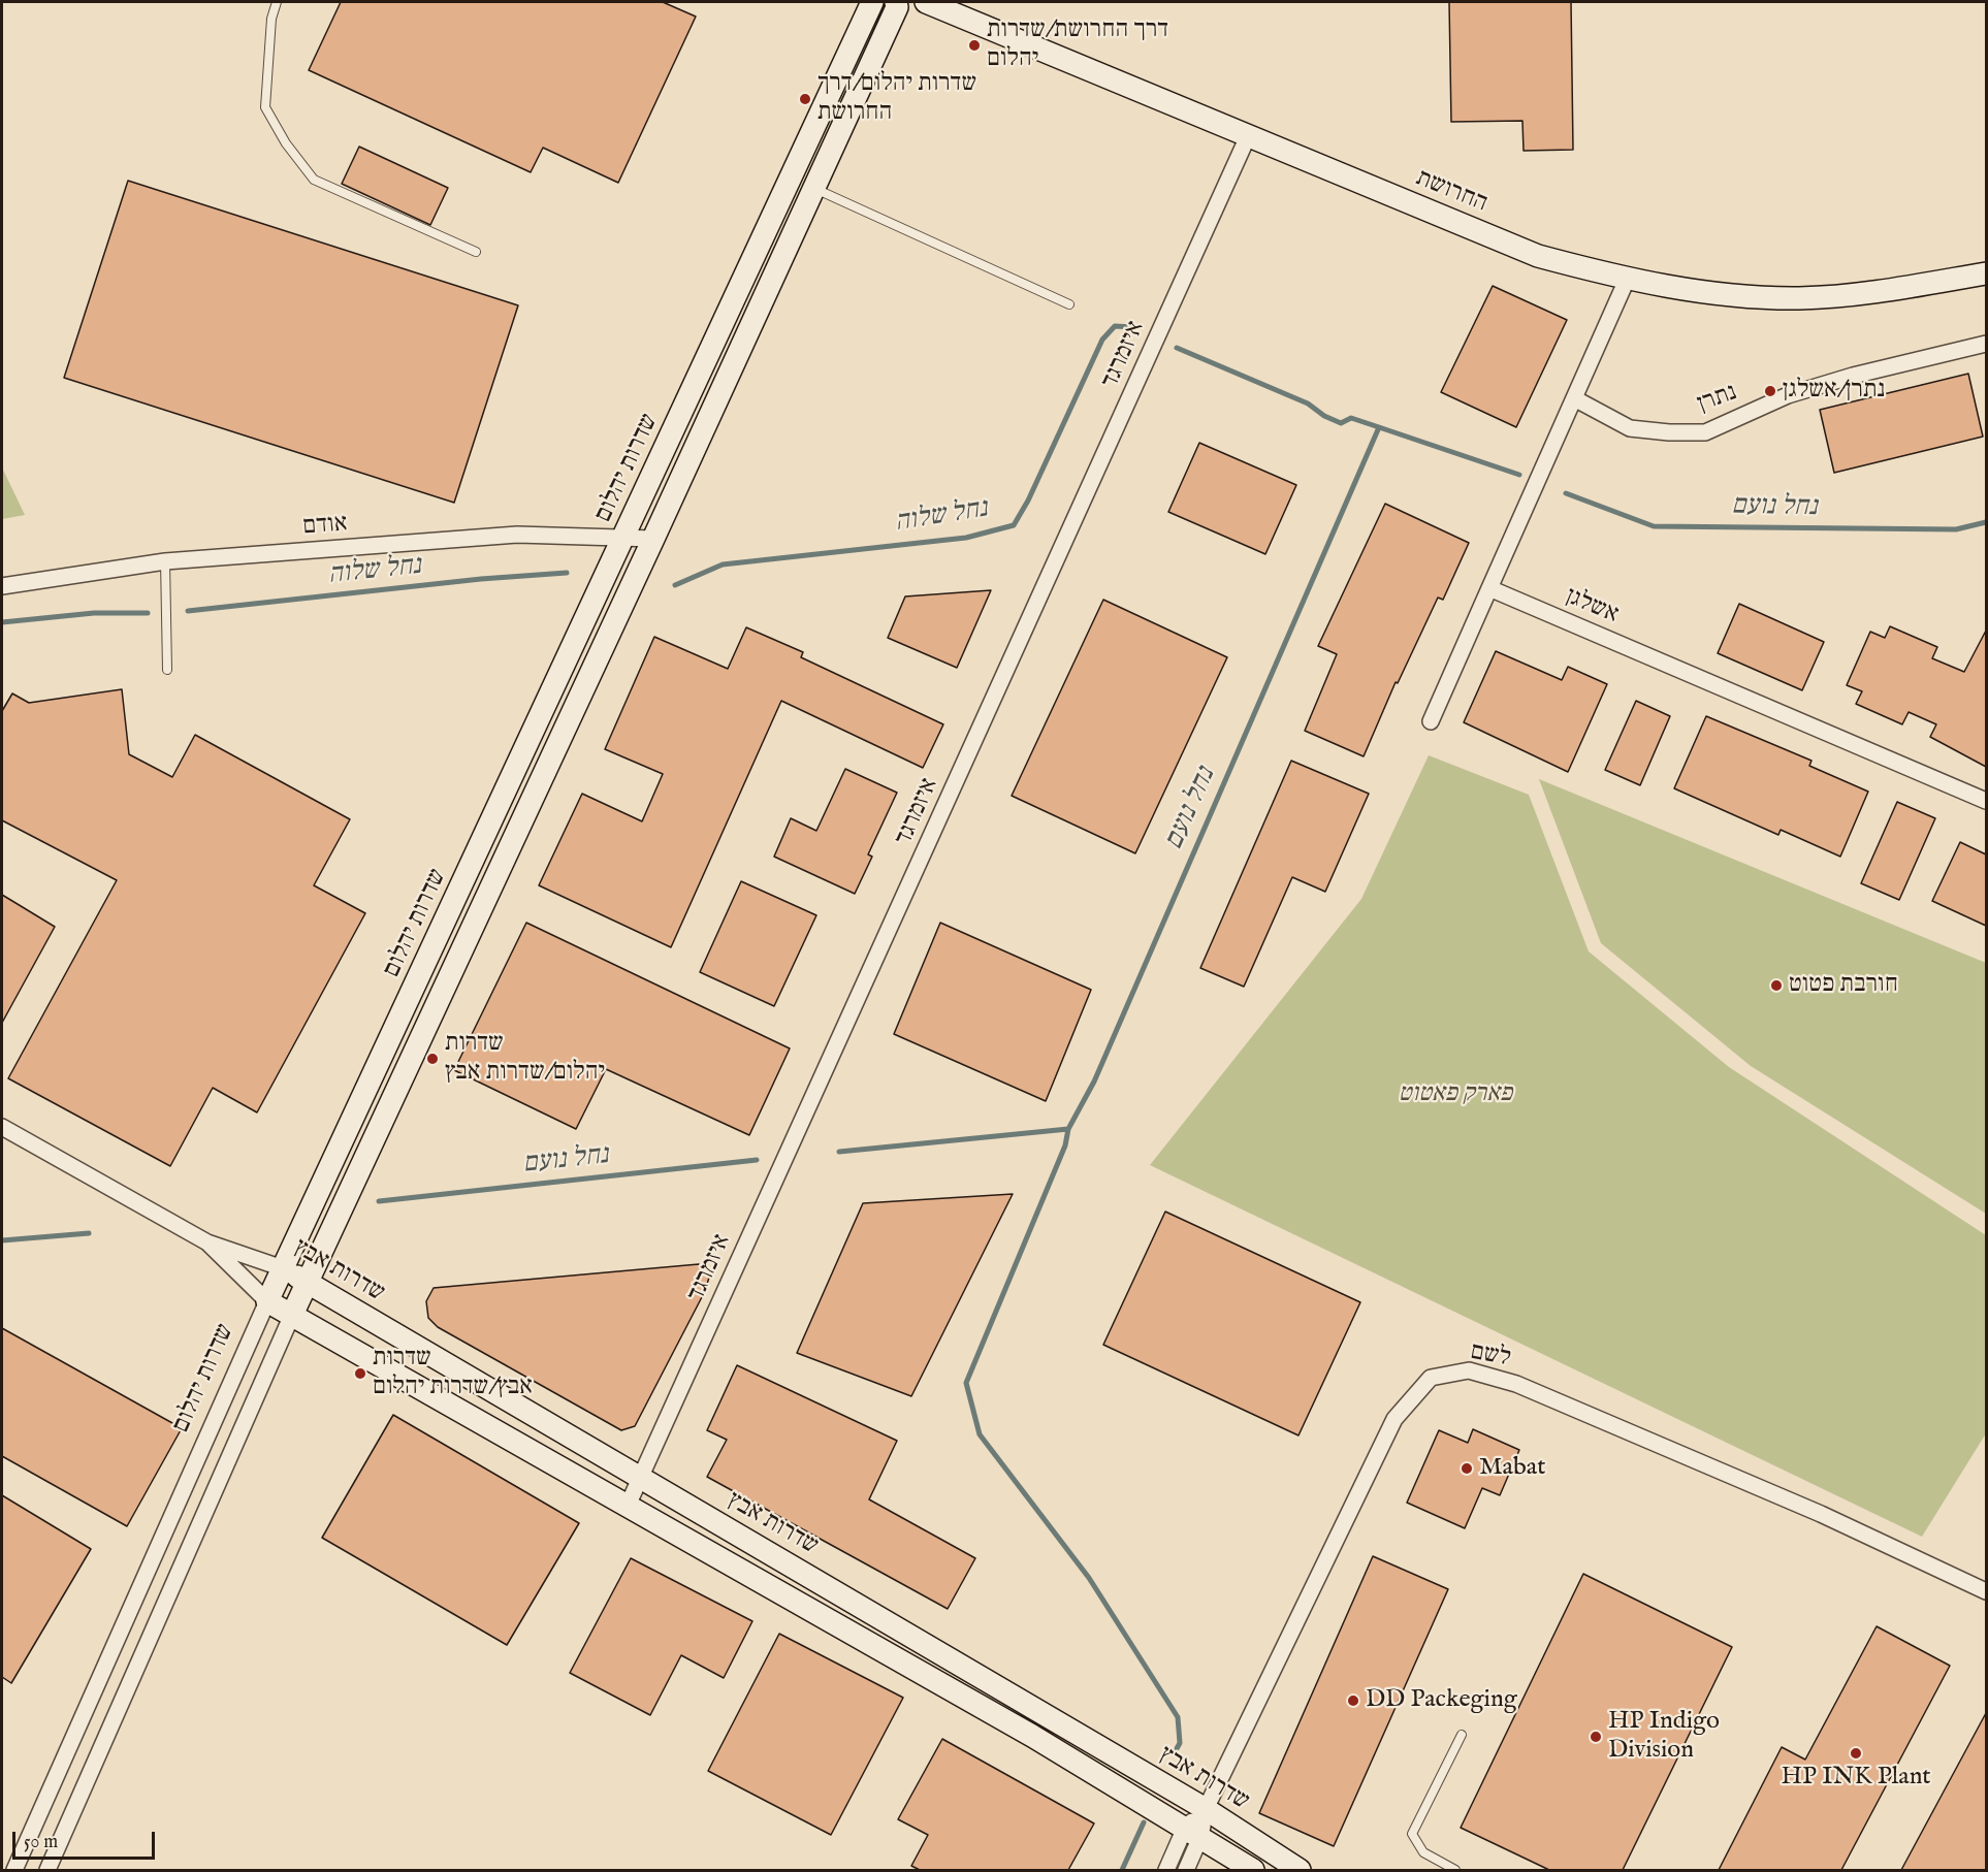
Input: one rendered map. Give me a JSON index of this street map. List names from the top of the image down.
{
  "streets": {
    "street": [
      "החרושת",
      "איזמרגד",
      "נתרן",
      "שדרות יהלום",
      "אודם",
      "אשלגן",
      "שדרות אבץ",
      "לשם"
    ]
  },
  "crossings": [
    ["החרושת", "איזמרגד"],
    ["איזמרגד", "שדרות אבץ"],
    ["שדרות יהלום", "אודם"],
    ["שדרות יהלום", "שדרות אבץ"],
    ["שדרות אבץ", "לשם"]
  ],
  "water": ["נחל נועם", "נחל שלוה"],
  "parks": ["פארק פאטוט"],
  "places": [
    "דרך החרושת/שדרות יהלום",
    "שדרות יהלום/דרך החרושת",
    "נתרן/אשלגן",
    "חורבת פטוט",
    "שדרות יהלום/שדרות אבץ",
    "שדרות אבץ/שדרות יהלום",
    "Mabat",
    "DD Packeging",
    "HP Indigo Division",
    "HP INK Plant"
  ],
  "scale_bar": "50 m"
}
